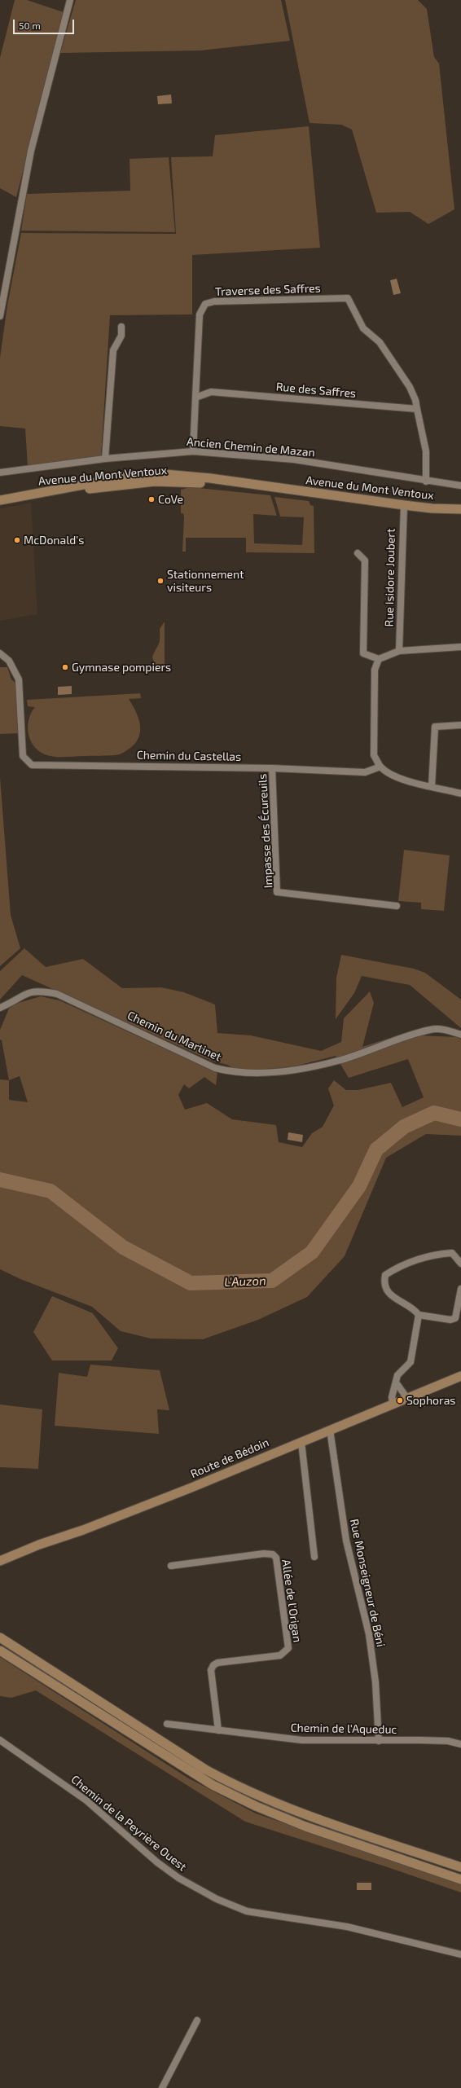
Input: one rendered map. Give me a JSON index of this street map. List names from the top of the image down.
{
  "streets": {
    "main road": ["Avenue du Mont Ventoux", "Route de Bédoin"],
    "street": [
      "Traverse des Saffres",
      "Rue des Saffres",
      "Ancien Chemin de Mazan",
      "Rue Isidore Joubert",
      "Chemin du Castellas",
      "Impasse des Écureuils",
      "Chemin du Martinet",
      "Rue Monseigneur de Béni",
      "Allée de l'Origan",
      "Chemin de l'Aqueduc",
      "Chemin de la Peyrière Ouest"
    ]
  },
  "crossings": [
    ["Traverse des Saffres", "Rue des Saffres"],
    ["Avenue du Mont Ventoux", "Rue Isidore Joubert"],
    ["Chemin du Castellas", "Impasse des Écureuils"],
    ["Route de Bédoin", "Rue Monseigneur de Béni"],
    ["Rue Monseigneur de Béni", "Chemin de l'Aqueduc"],
    ["Allée de l'Origan", "Chemin de l'Aqueduc"]
  ],
  "water": ["L'Auzon"],
  "places": [
    "CoVe",
    "McDonald's",
    "Stationnement visiteurs",
    "Gymnase pompiers",
    "Sophoras"
  ],
  "scale_bar": "50 m"
}
